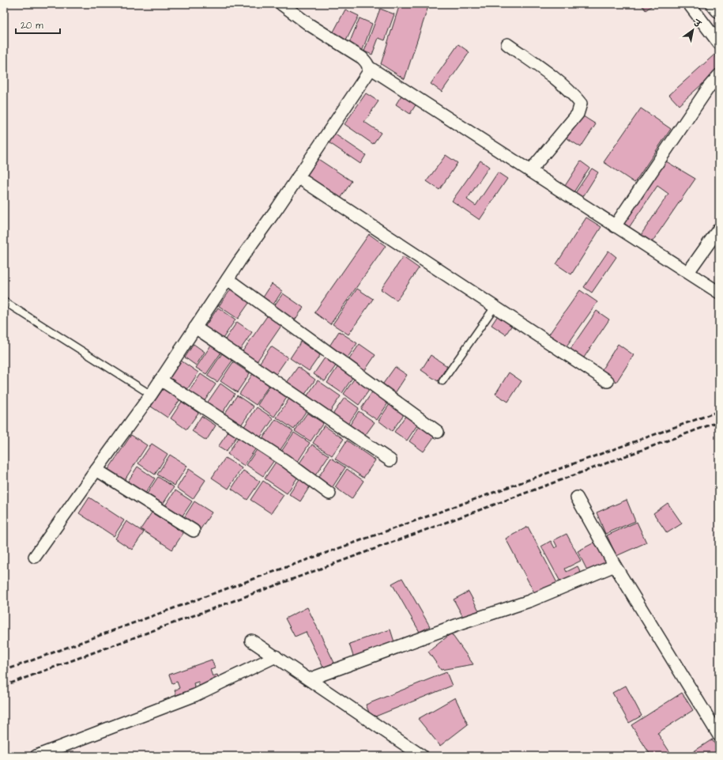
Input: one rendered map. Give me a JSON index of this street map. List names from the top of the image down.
{
  "scale_bar": "20 m",
  "north": "top right"
}
